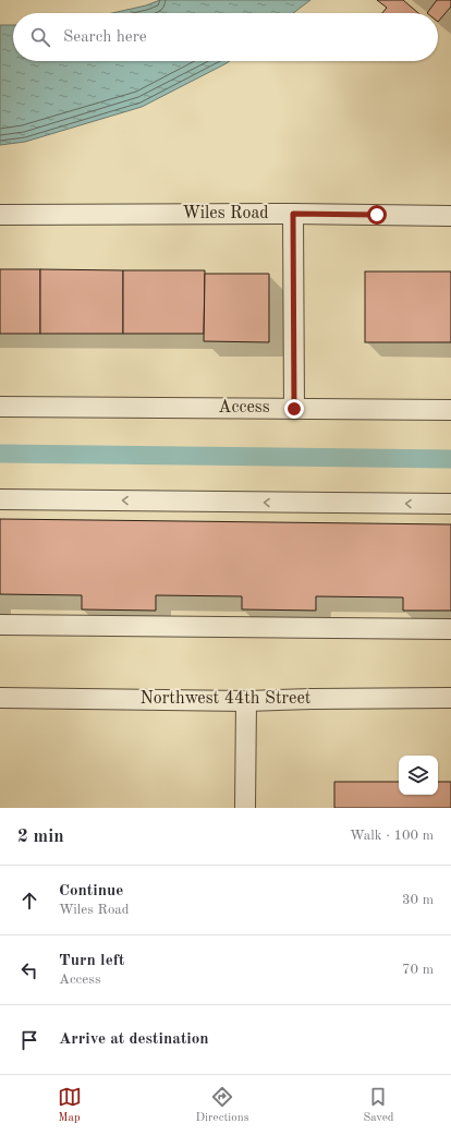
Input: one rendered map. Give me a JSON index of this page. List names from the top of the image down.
{
  "streets": {
    "street": ["Wiles Road", "Access", "Northwest 44th Street"]
  },
  "crossings": [
    ["Wiles Road", "Access"]
  ],
  "page": {
    "search": "Search here",
    "heading": ["2 min", "Walk · 100 m"],
    "list": [
      ["Continue", "Wiles Road", "30 m"],
      ["Turn left", "Access", "70 m"],
      "Arrive at destination"
    ],
    "nav": ["Map", "Directions", "Saved"]
  }
}
